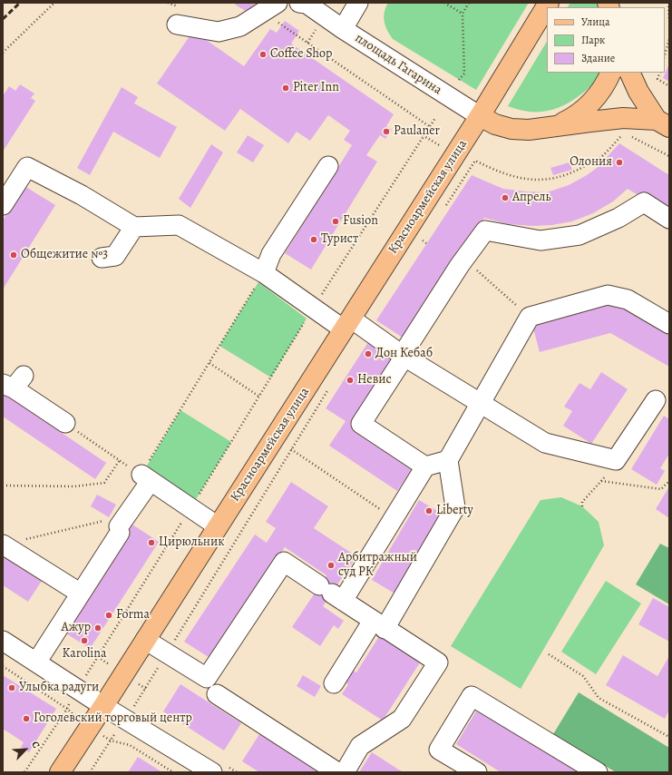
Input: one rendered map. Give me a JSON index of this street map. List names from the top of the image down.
{
  "streets": {
    "main road": ["площадь Гагарина", "Красноармейская улица"]
  },
  "crossings": [
    ["площадь Гагарина", "Красноармейская улица"]
  ],
  "places": [
    "Coffee Shop",
    "Piter Inn",
    "Paulaner",
    "Олония",
    "Апрель",
    "Fusion",
    "Турист",
    "Общежитие №3",
    "Дон Кебаб",
    "Невис",
    "Liberty",
    "Цирюльник",
    "Арбитражный суд РК",
    "Forma",
    "Ажур",
    "Karolina",
    "Улыбка радуги",
    "Гоголевский торговый центр"
  ],
  "legend": ["Улица", "Парк", "Здание"],
  "north": "top right"
}
